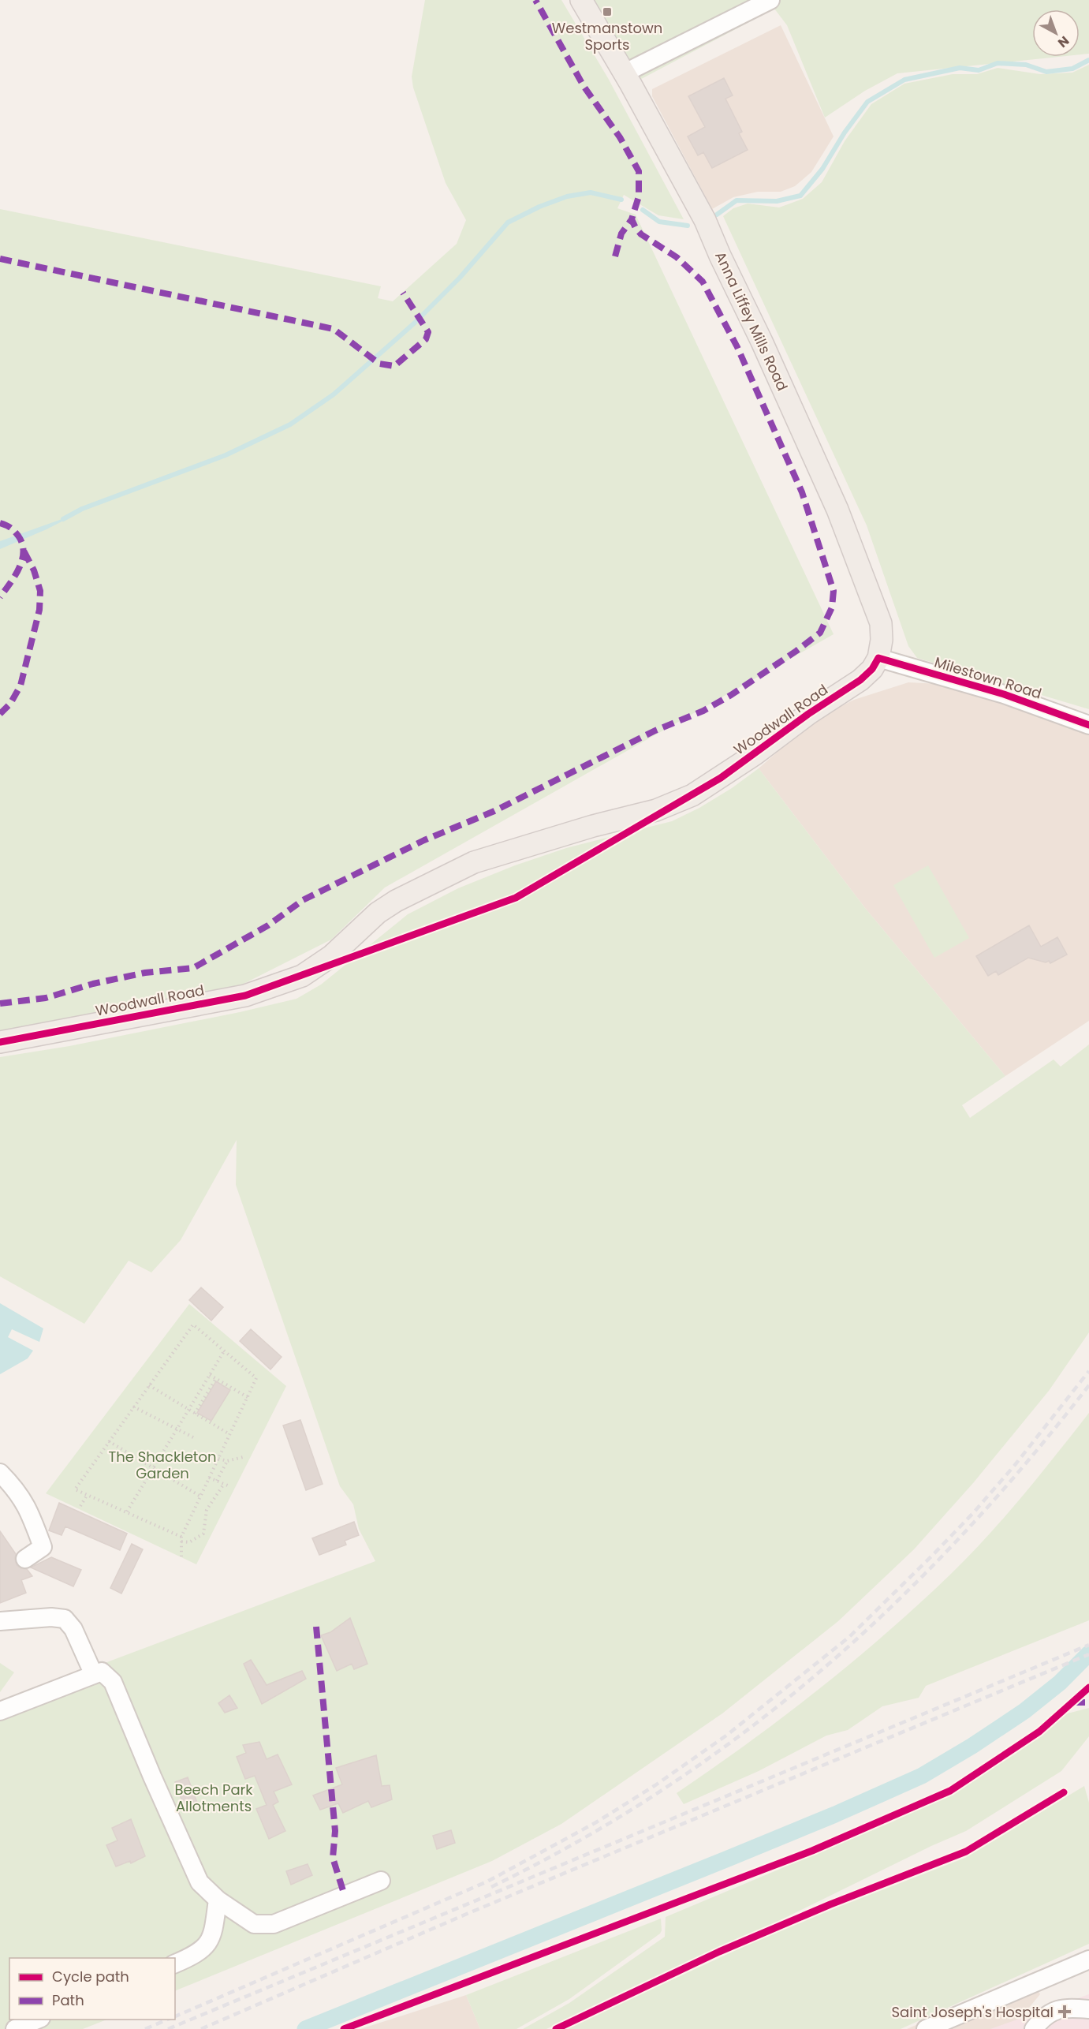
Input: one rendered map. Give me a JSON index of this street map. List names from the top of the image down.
{
  "streets": {
    "main road": ["Anna Liffey Mills Road", "Woodwall Road"],
    "street": ["Milestown Road"]
  },
  "crossings": [
    ["Anna Liffey Mills Road", "Milestown Road"],
    ["Anna Liffey Mills Road", "Woodwall Road"],
    ["Milestown Road", "Woodwall Road"]
  ],
  "parks": ["The Shackleton Garden", "Beech Park Allotments"],
  "places": {
    "transit": ["Westmanstown Sports"],
    "health": ["Saint Joseph's Hospital"]
  },
  "legend": ["Cycle path", "Path"],
  "north": "bottom right"
}
